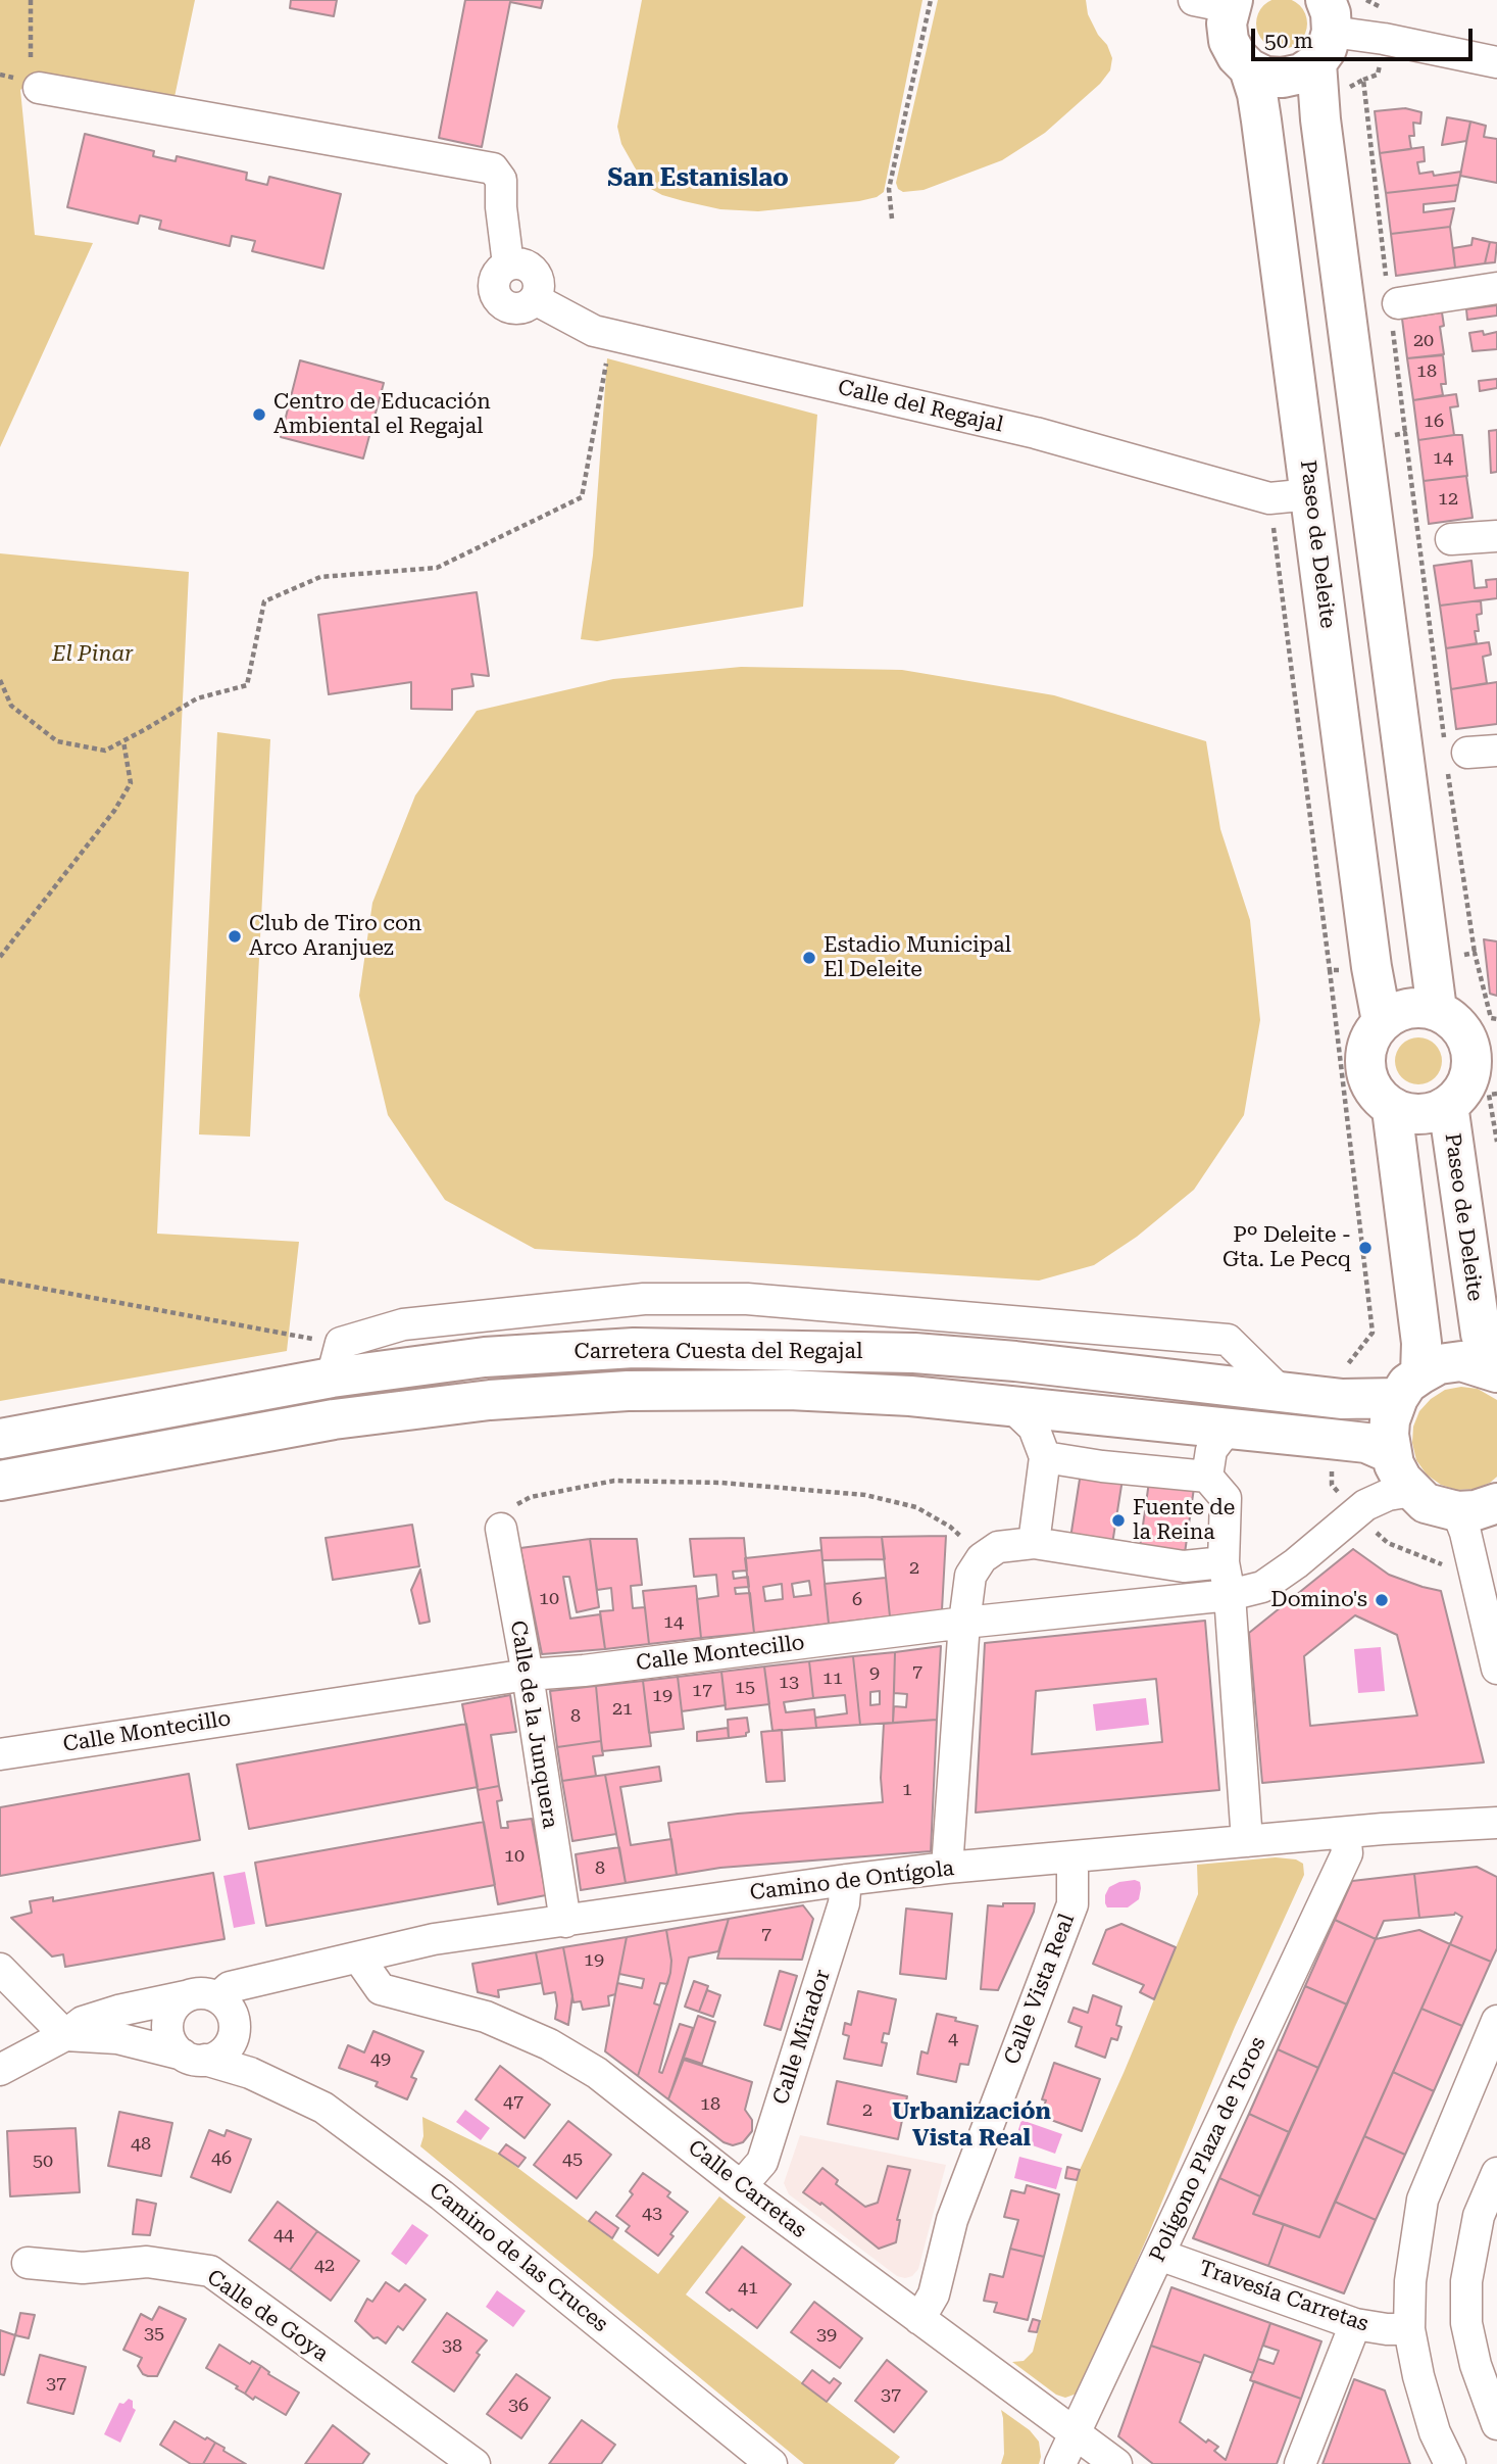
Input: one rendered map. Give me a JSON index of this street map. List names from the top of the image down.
{
  "streets": {
    "main road": ["Paseo de Deleite", "Carretera Cuesta del Regajal"],
    "street": [
      "Calle del Regajal",
      "Calle Montecillo",
      "Calle de la Junquera",
      "Camino de Ontígola",
      "Calle Vista Real",
      "Calle Mirador",
      "Polígono Plaza de Toros",
      "Calle Carretas",
      "Camino de las Cruces",
      "Travesía Carretas",
      "Calle de Goya"
    ]
  },
  "crossings": [
    ["Calle del Regajal", "Paseo de Deleite"],
    ["Paseo de Deleite", "Carretera Cuesta del Regajal"],
    ["Calle Montecillo", "Calle de la Junquera"],
    ["Calle de la Junquera", "Camino de Ontígola"],
    ["Camino de Ontígola", "Calle Vista Real"],
    ["Camino de Ontígola", "Calle Mirador"],
    ["Camino de Ontígola", "Polígono Plaza de Toros"],
    ["Camino de Ontígola", "Calle Carretas"],
    ["Camino de Ontígola", "Camino de las Cruces"],
    ["Calle Vista Real", "Calle Carretas"],
    ["Calle Mirador", "Calle Carretas"],
    ["Polígono Plaza de Toros", "Calle Carretas"],
    ["Polígono Plaza de Toros", "Travesía Carretas"]
  ],
  "districts": ["San Estanislao", "Urbanización Vista Real"],
  "parks": ["El Pinar"],
  "places": [
    "Centro de Educación Ambiental el Regajal",
    "Club de Tiro con Arco Aranjuez",
    "Estadio Municipal El Deleite",
    "Pº Deleite - Gta. Le Pecq",
    "Fuente de la Reina",
    "Domino's"
  ],
  "house_numbers": [
    "20",
    "18",
    "16",
    "14",
    "12",
    "2",
    "10",
    "6",
    "14",
    "7",
    "9",
    "11",
    "13",
    "15",
    "17",
    "19",
    "21",
    "8",
    "1",
    "10",
    "8",
    "7",
    "19",
    "4",
    "49",
    "47",
    "18",
    "2",
    "48",
    "46",
    "45",
    "50",
    "43",
    "44",
    "42",
    "41",
    "35",
    "39",
    "38",
    "37",
    "37",
    "36"
  ],
  "scale_bar": "50 m"
}
